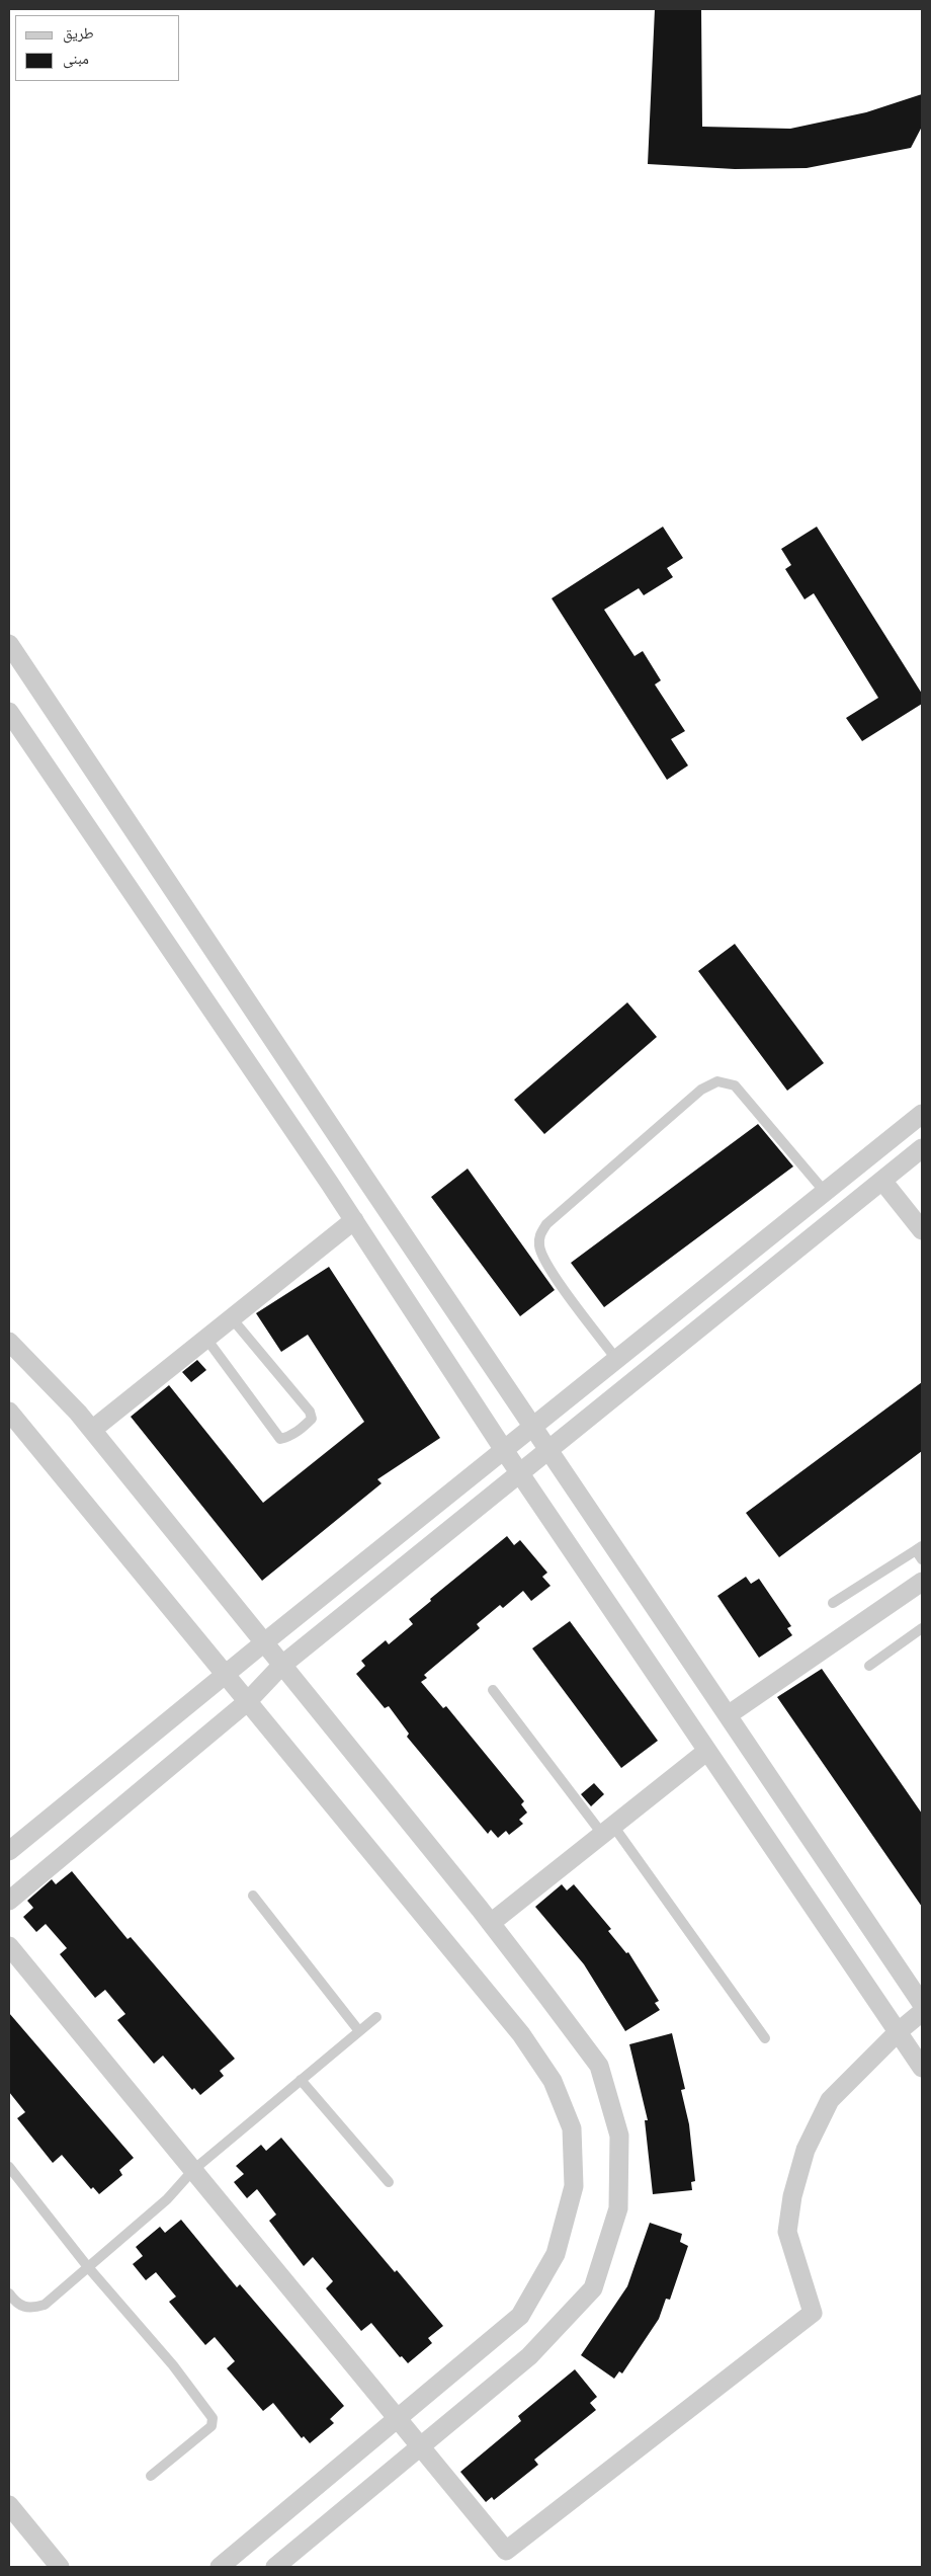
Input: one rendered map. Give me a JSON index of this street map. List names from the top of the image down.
{
  "legend": ["طريق", "مبنى"]
}
